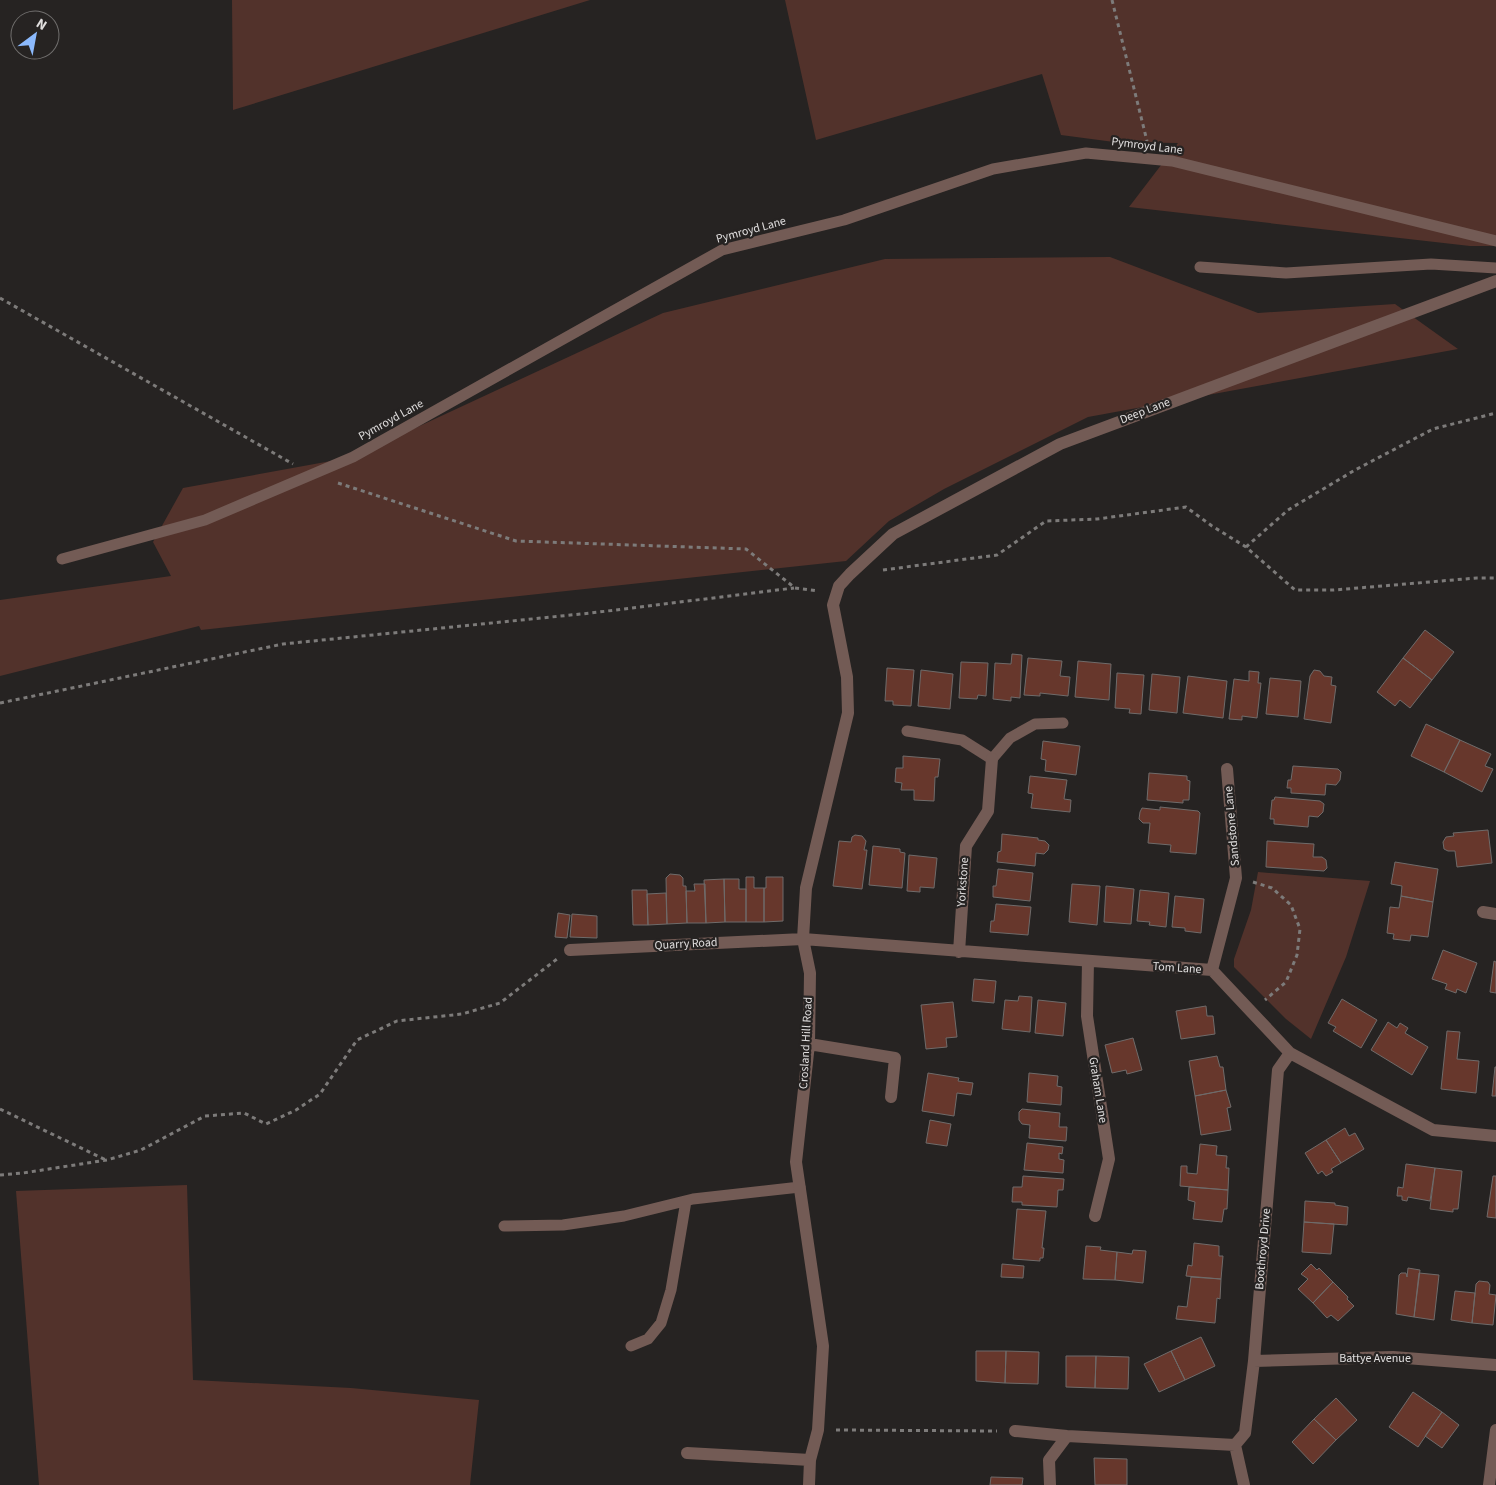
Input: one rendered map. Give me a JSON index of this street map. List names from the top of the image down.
{
  "streets": {
    "street": [
      "Deep Lane",
      "Sandstone Lane",
      "Yorkstone",
      "Quarry Road",
      "Tom Lane",
      "Crosland Hill Road",
      "Graham Lane",
      "Boothroyd Drive",
      "Battye Avenue"
    ],
    "lane": ["Pymroyd Lane"]
  },
  "crossings": [
    ["Deep Lane", "Crosland Hill Road"],
    ["Sandstone Lane", "Tom Lane"],
    ["Yorkstone", "Tom Lane"],
    ["Quarry Road", "Tom Lane"],
    ["Quarry Road", "Crosland Hill Road"],
    ["Tom Lane", "Crosland Hill Road"],
    ["Tom Lane", "Graham Lane"],
    ["Tom Lane", "Boothroyd Drive"],
    ["Boothroyd Drive", "Battye Avenue"]
  ],
  "north": "top right"
}
